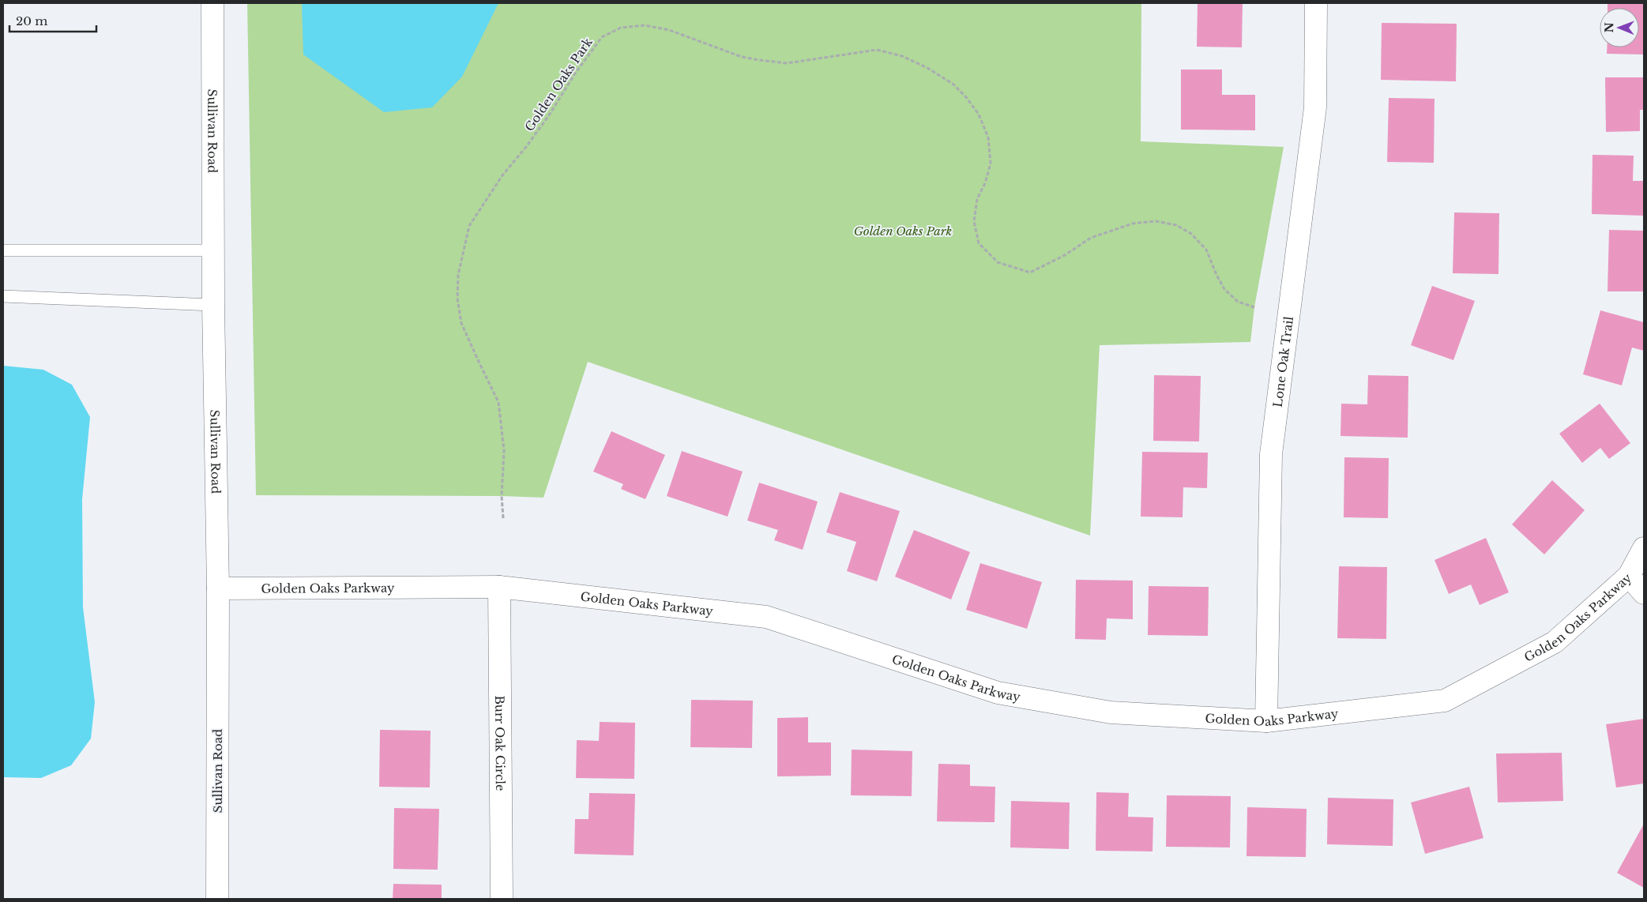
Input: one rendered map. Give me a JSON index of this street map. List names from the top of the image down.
{
  "streets": {
    "street": [
      "Sullivan Road",
      "Lone Oak Trail",
      "Golden Oaks Parkway",
      "Burr Oak Circle"
    ],
    "path": ["Golden Oaks Park"]
  },
  "crossings": [
    ["Sullivan Road", "Golden Oaks Parkway"],
    ["Lone Oak Trail", "Golden Oaks Parkway"],
    ["Golden Oaks Parkway", "Burr Oak Circle"]
  ],
  "parks": ["Golden Oaks Park"],
  "scale_bar": "20 m",
  "north": "left"
}
